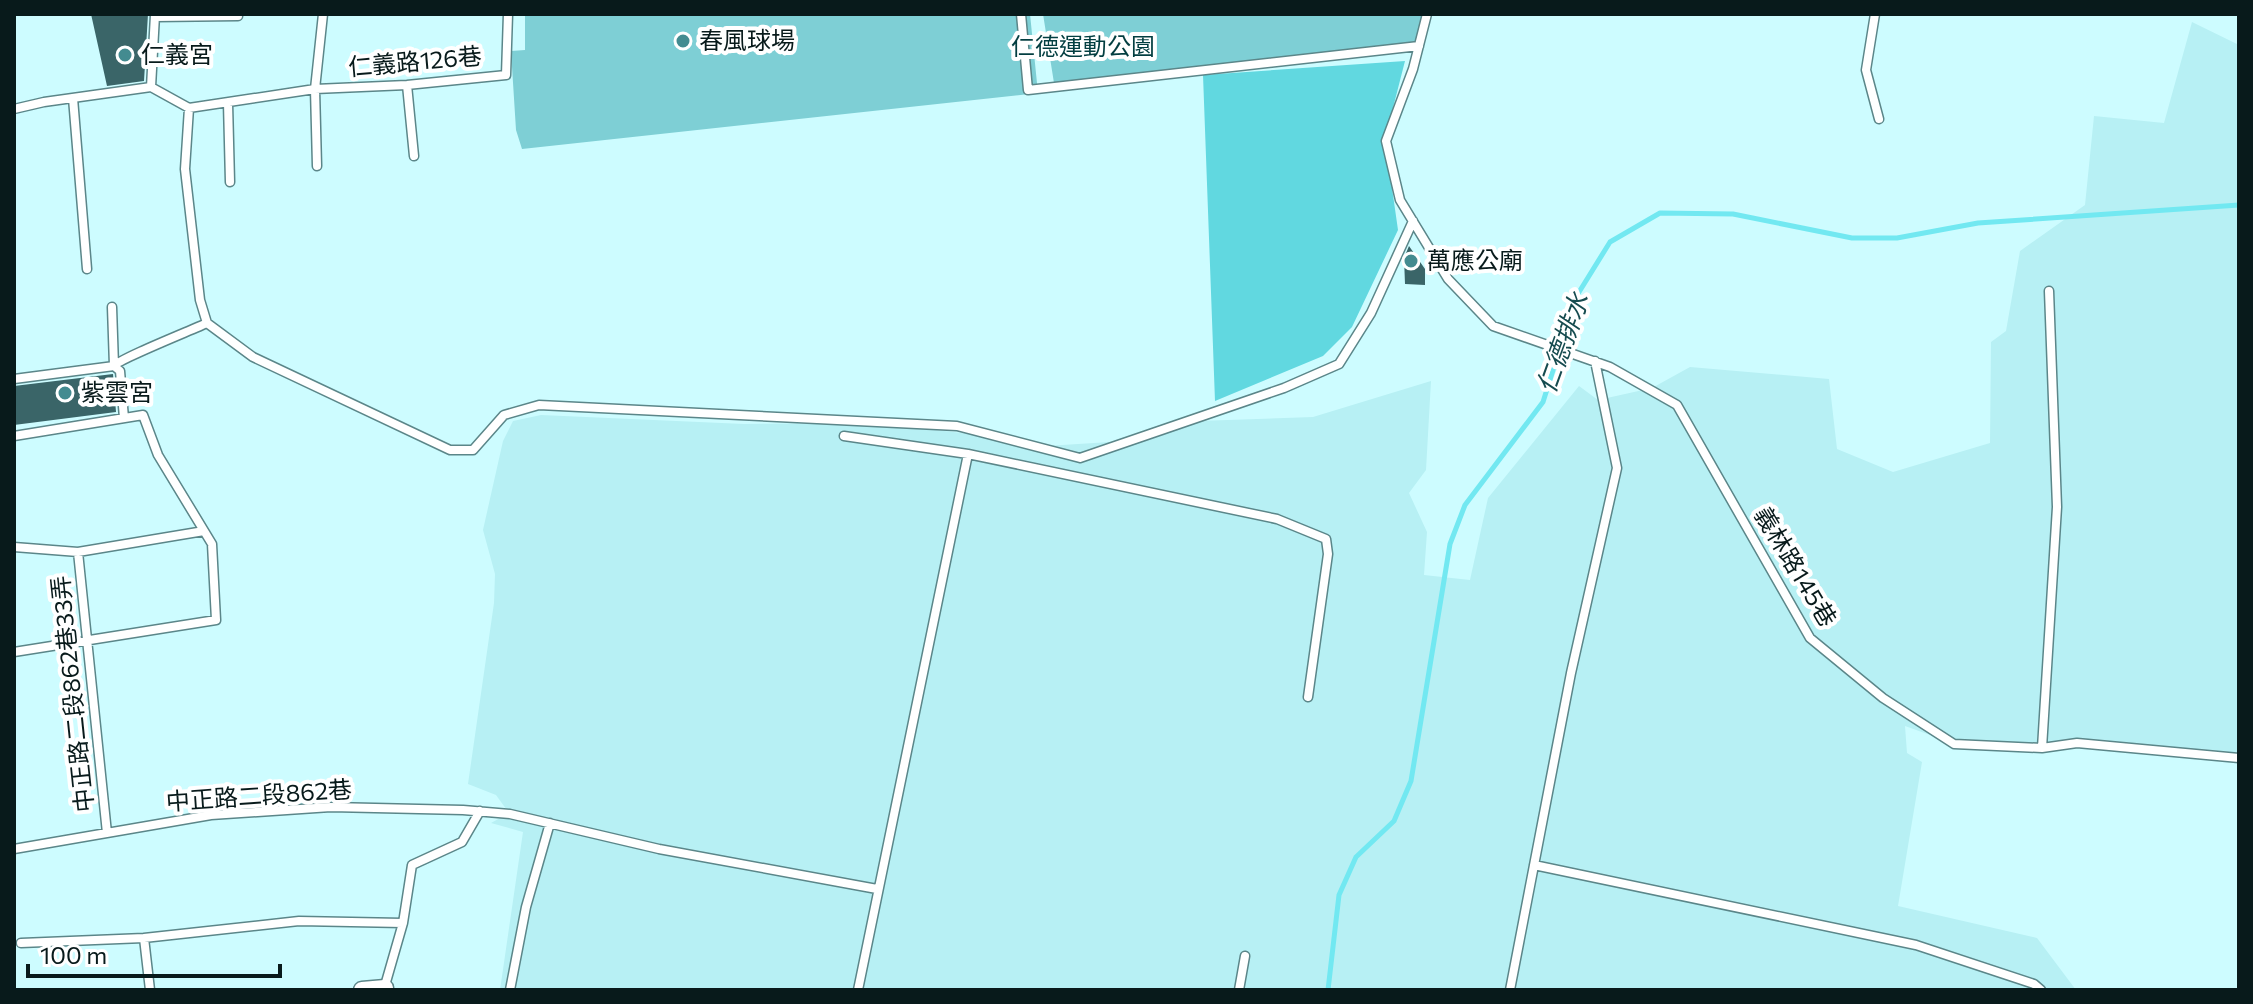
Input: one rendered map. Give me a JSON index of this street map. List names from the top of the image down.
{
  "streets": {
    "lane": [
      "仁義路126巷",
      "義林路145巷",
      "中正路二段862巷33弄",
      "中正路二段862巷"
    ]
  },
  "crossings": [
    ["中正路二段862巷33弄", "中正路二段862巷"]
  ],
  "water": ["仁德排水"],
  "parks": ["仁德運動公園"],
  "places": [
    "春風球場",
    "仁義宮",
    "萬應公廟",
    "紫雲宮"
  ],
  "scale_bar": "100 m"
}
